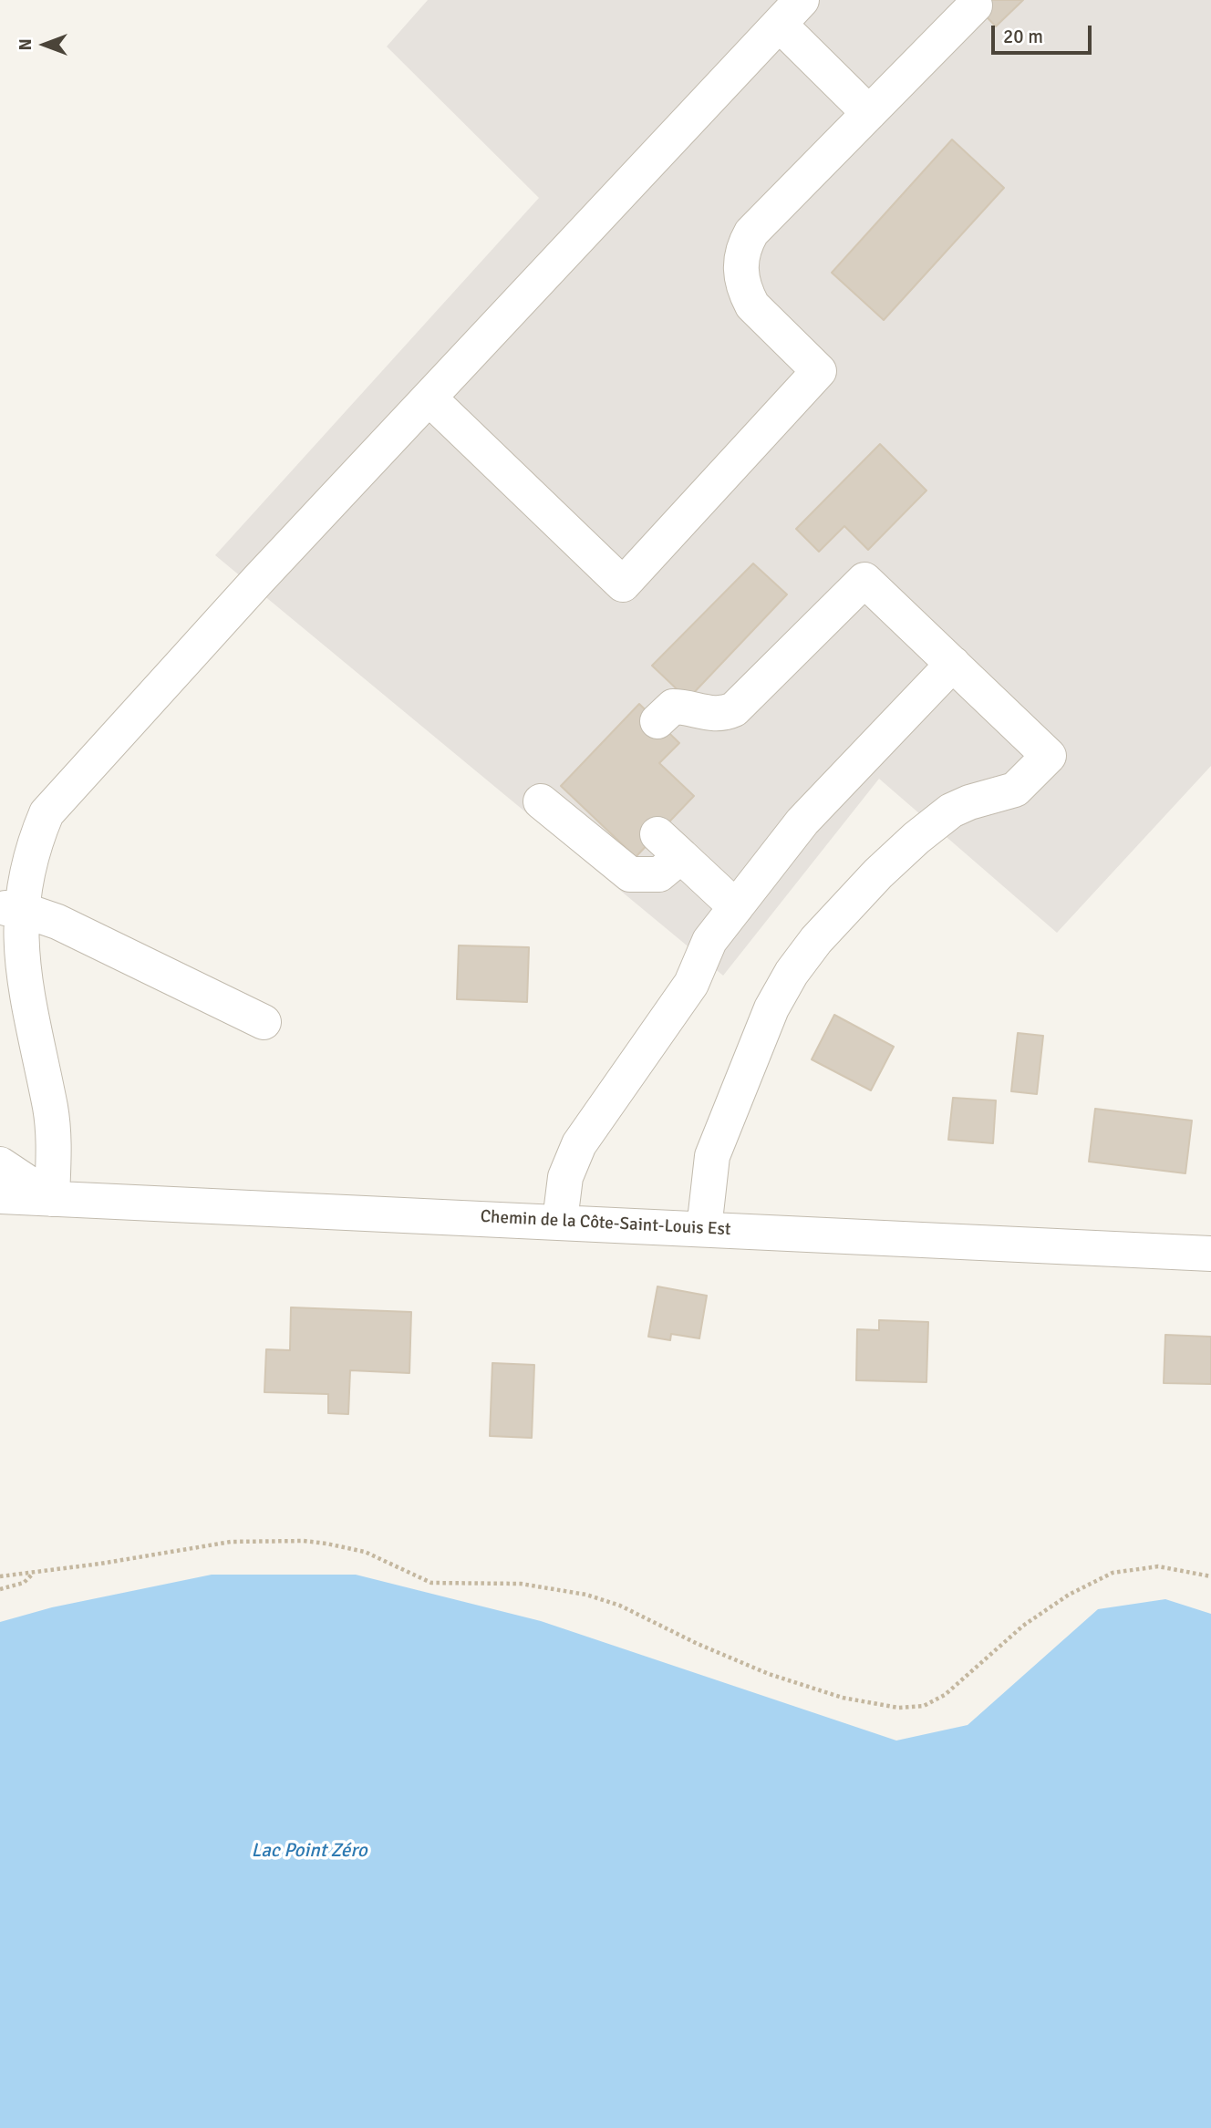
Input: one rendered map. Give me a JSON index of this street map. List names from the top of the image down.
{
  "streets": {
    "street": ["Chemin de la Côte-Saint-Louis Est"]
  },
  "water": ["Lac Point Zéro"],
  "scale_bar": "20 m",
  "north": "left"
}
